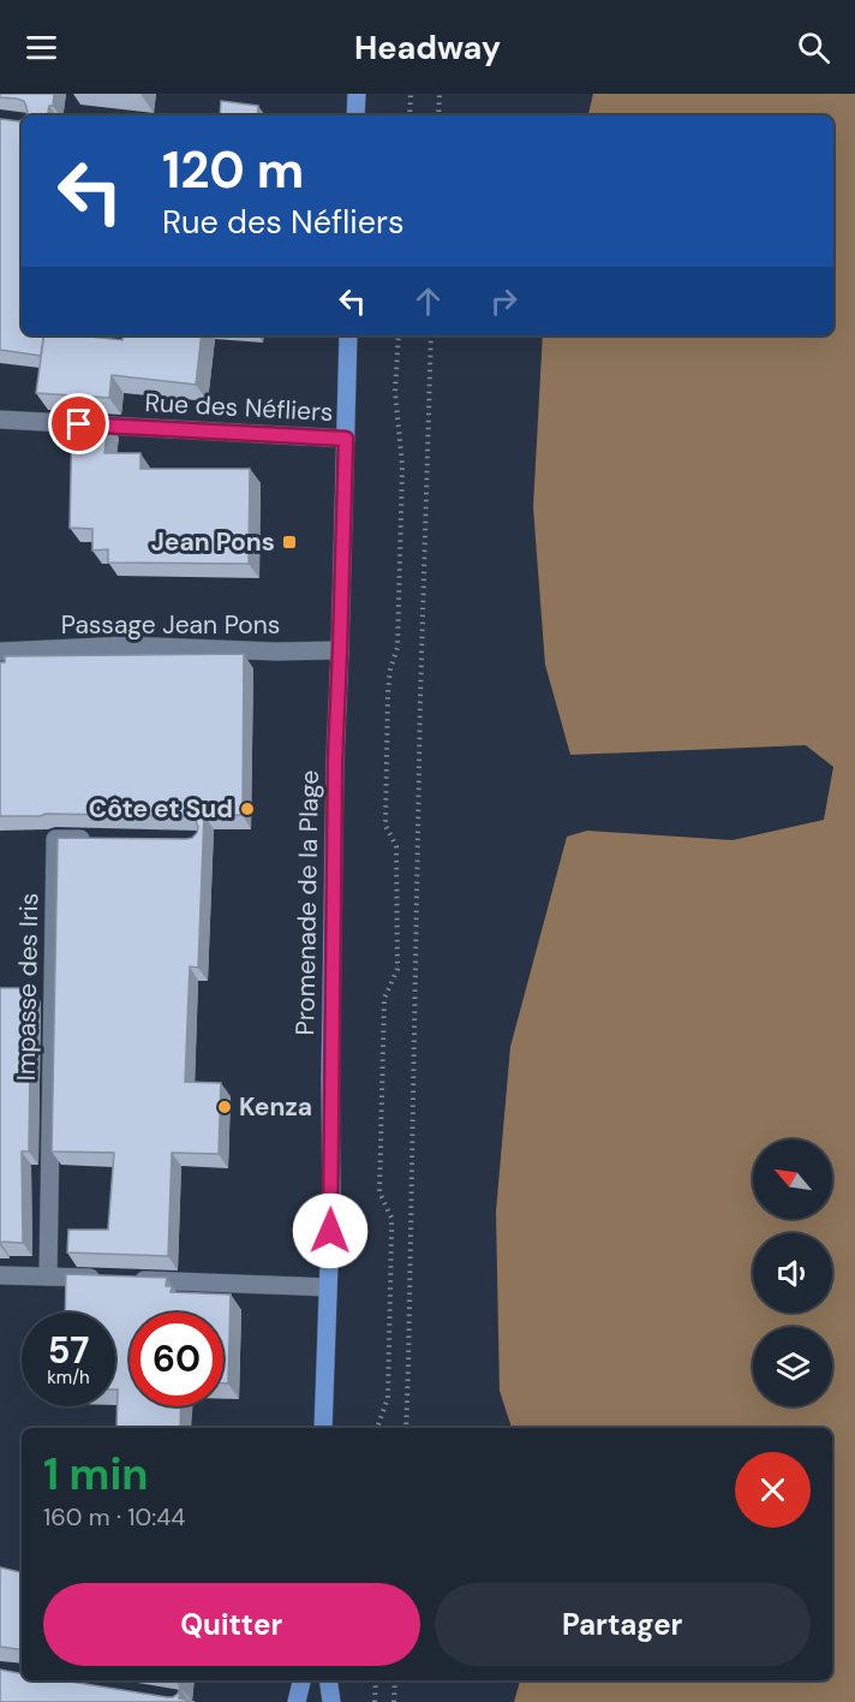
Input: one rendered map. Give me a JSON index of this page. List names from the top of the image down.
{
  "streets": {
    "main road": ["Promenade de la Plage"],
    "street": ["Rue des Néfliers", "Passage Jean Pons", "Impasse des Iris"]
  },
  "crossings": [
    ["Rue des Néfliers", "Promenade de la Plage"],
    ["Passage Jean Pons", "Promenade de la Plage"]
  ],
  "places": {
    "transit": ["Jean Pons"],
    "other": ["Côte et Sud", "Kenza"]
  },
  "north": "top left",
  "page": {
    "header": "Headway",
    "turn": ["120 m", "Rue des Néfliers"],
    "speed": "57 km/h",
    "limit": "60",
    "heading": ["1 min", "160 m · 10:44"],
    "buttons": ["Quitter", "Partager"]
  }
}
